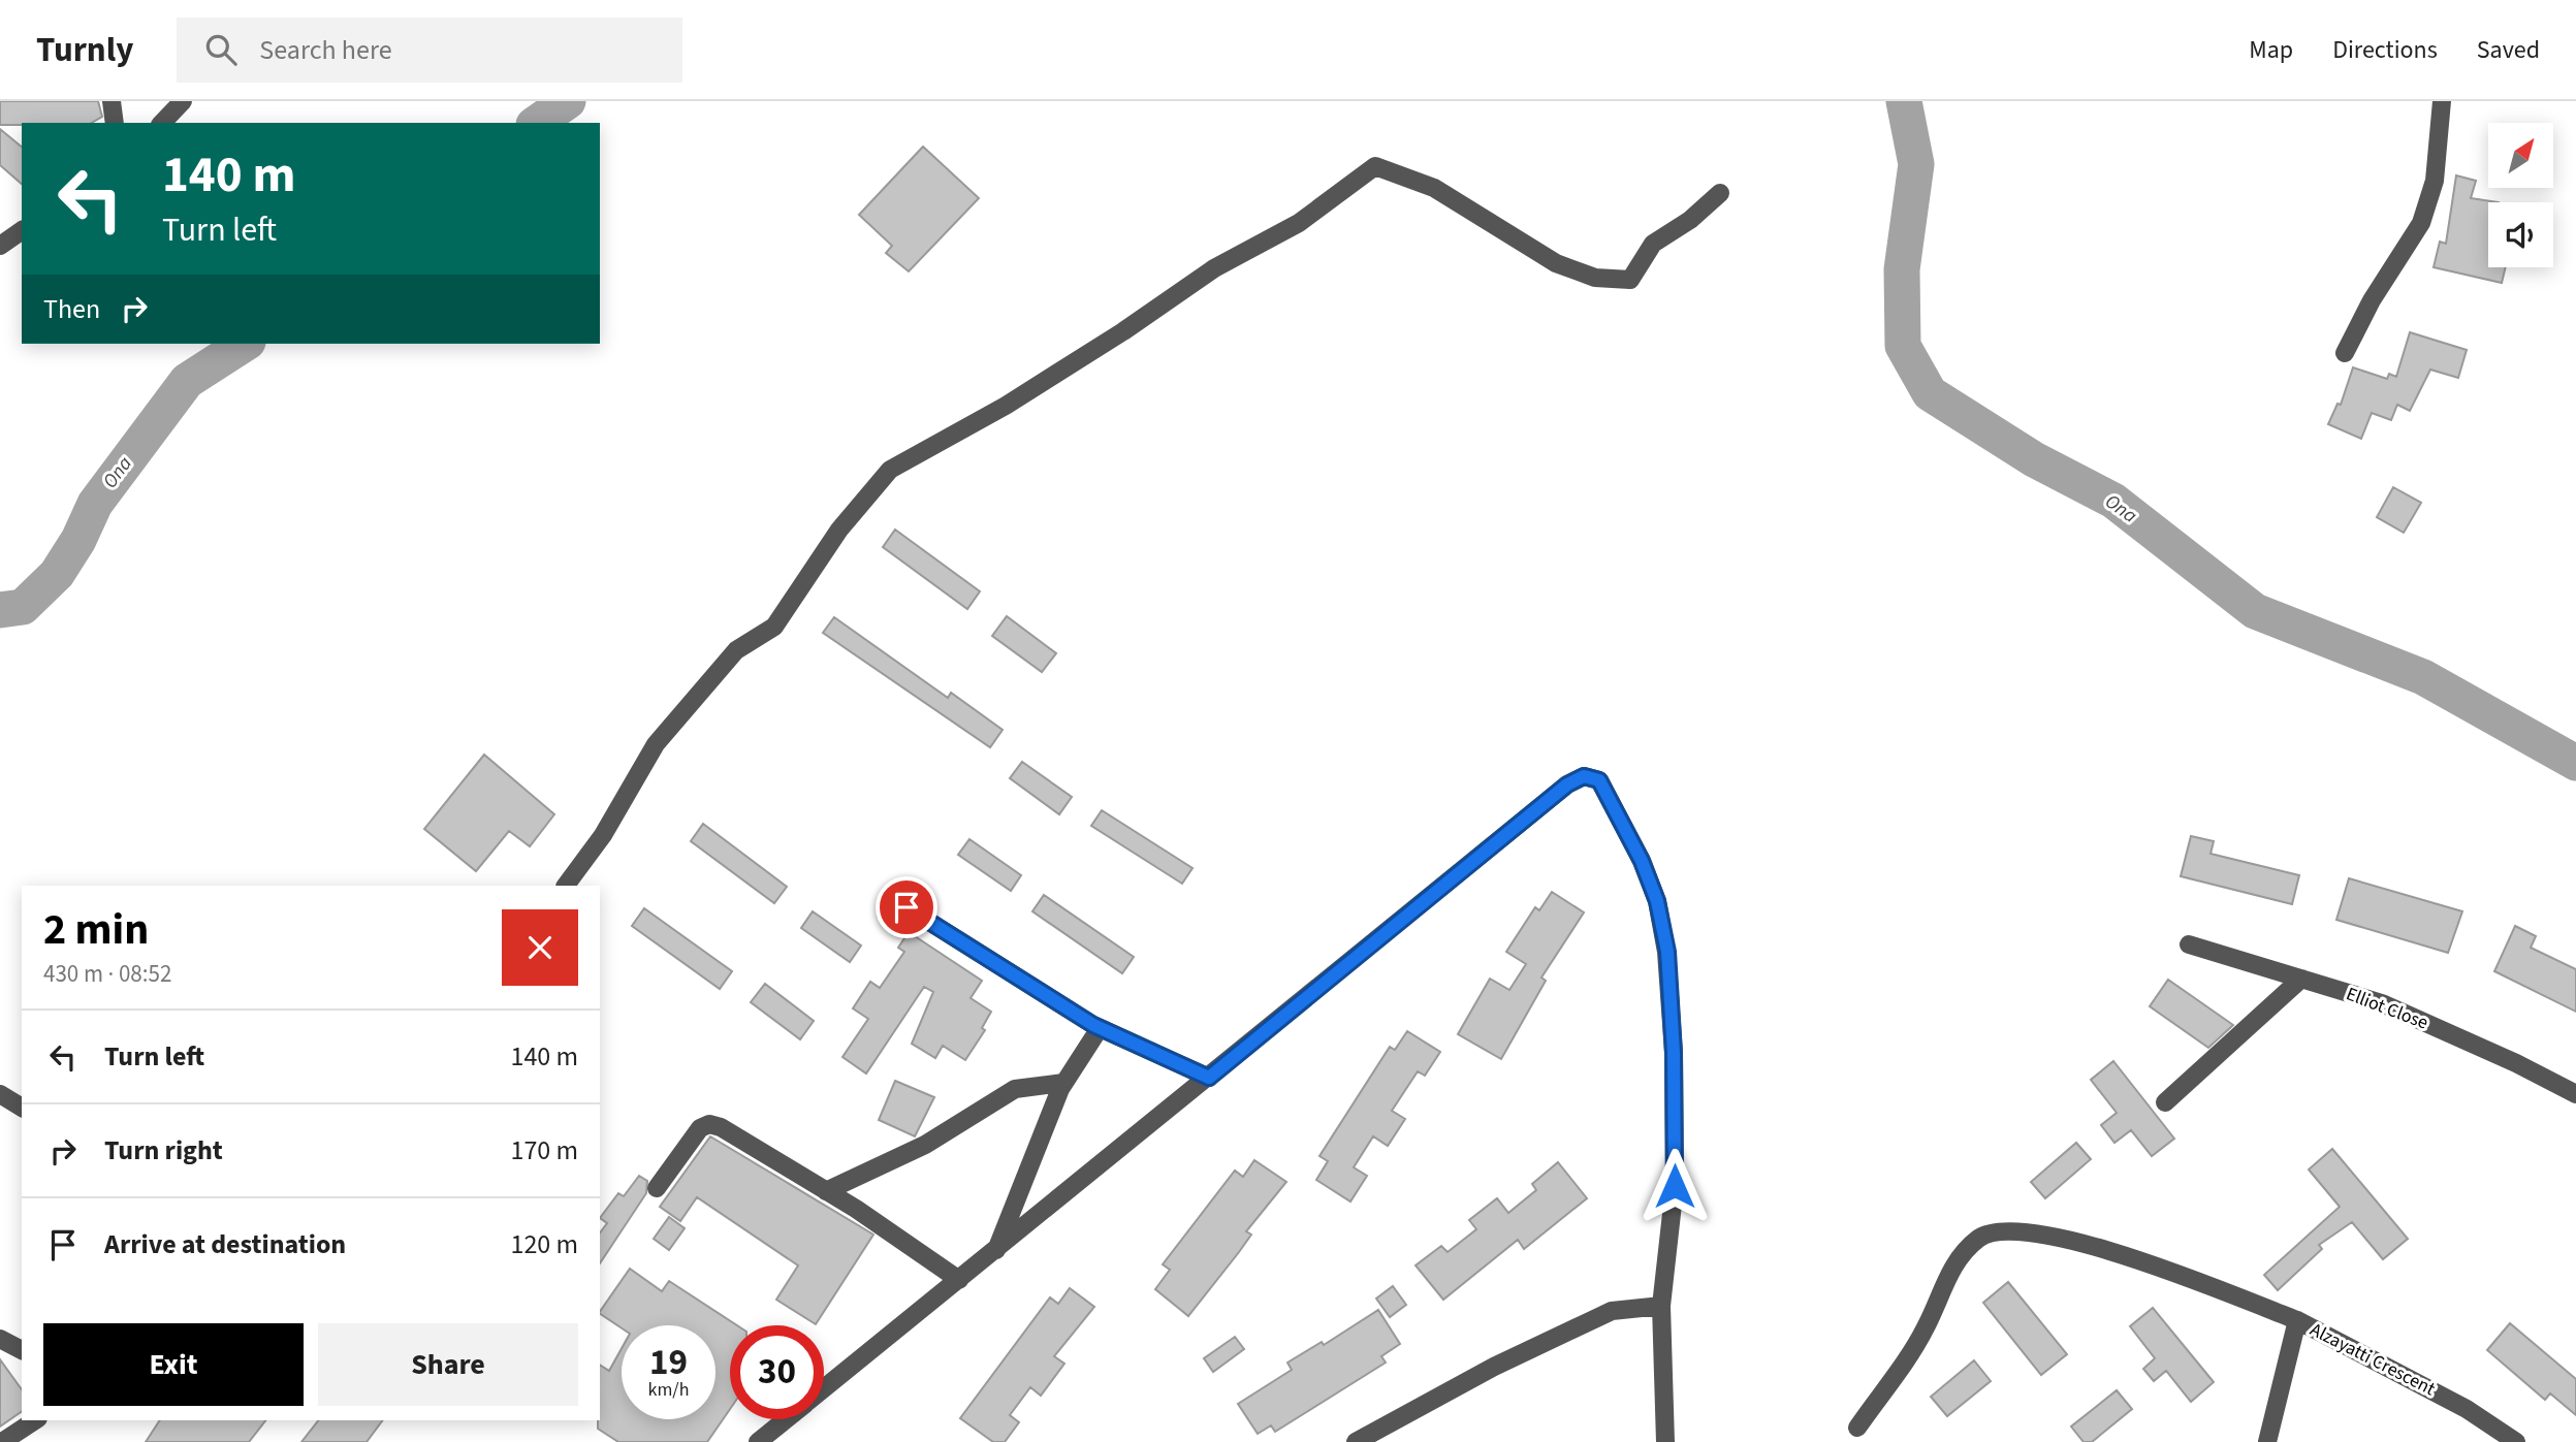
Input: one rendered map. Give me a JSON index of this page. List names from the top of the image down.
{
  "streets": {
    "street": ["Elliot Close", "Alzayatti Crescent"]
  },
  "water": ["Ona"],
  "north": "top right",
  "page": {
    "header": "Turnly",
    "search": "Search here",
    "nav": ["Map", "Directions", "Saved"],
    "turn": ["140 m", "Turn left"],
    "then": "Then",
    "heading": ["2 min", "430 m · 08:52"],
    "list": [
      {
        "name": "Turn left",
        "value": "140 m"
      },
      {
        "name": "Turn right",
        "value": "170 m"
      },
      {
        "name": "Arrive at destination",
        "value": "120 m"
      }
    ],
    "buttons": ["Exit", "Share"],
    "speed": "19 km/h",
    "limit": "30"
  }
}
